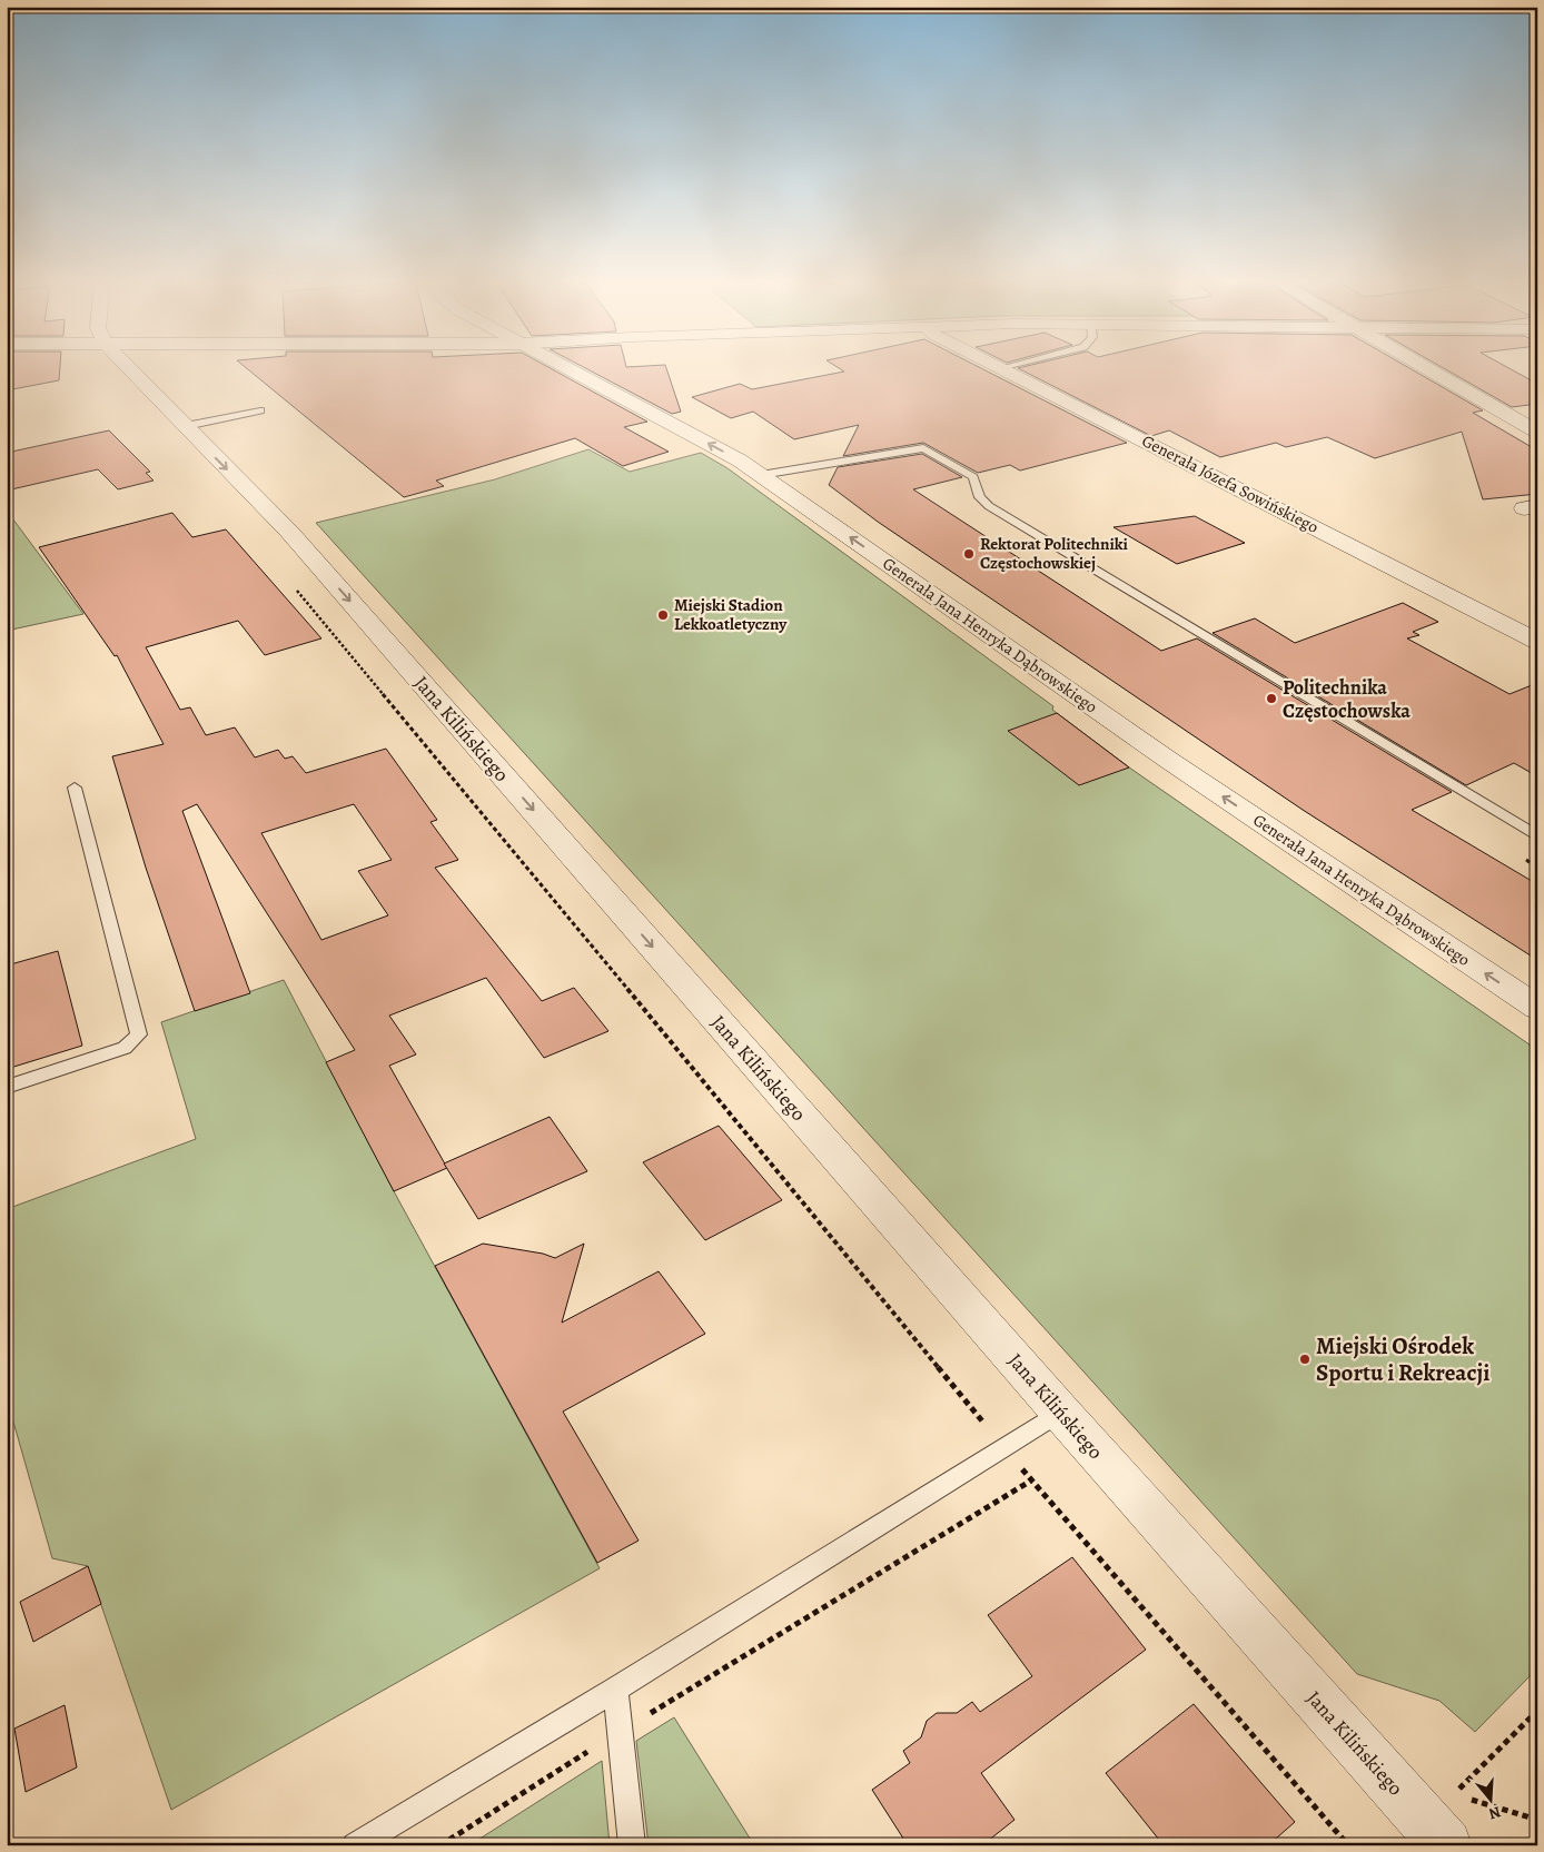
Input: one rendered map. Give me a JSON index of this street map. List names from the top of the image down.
{
  "streets": {
    "street": ["Generała Józefa Sowińskiego", "Generała Jana Henryka Dąbrowskiego", "Jana Kilińskiego"]
  },
  "one_way": ["Generała Jana Henryka Dąbrowskiego", "Jana Kilińskiego"],
  "places": [
    "Rektorat Politechniki Częstochowskiej",
    "Miejski Stadion Lekkoatletyczny",
    "Politechnika Częstochowska",
    "Miejski Ośrodek Sportu i Rekreacji"
  ],
  "north": "bottom"
}
